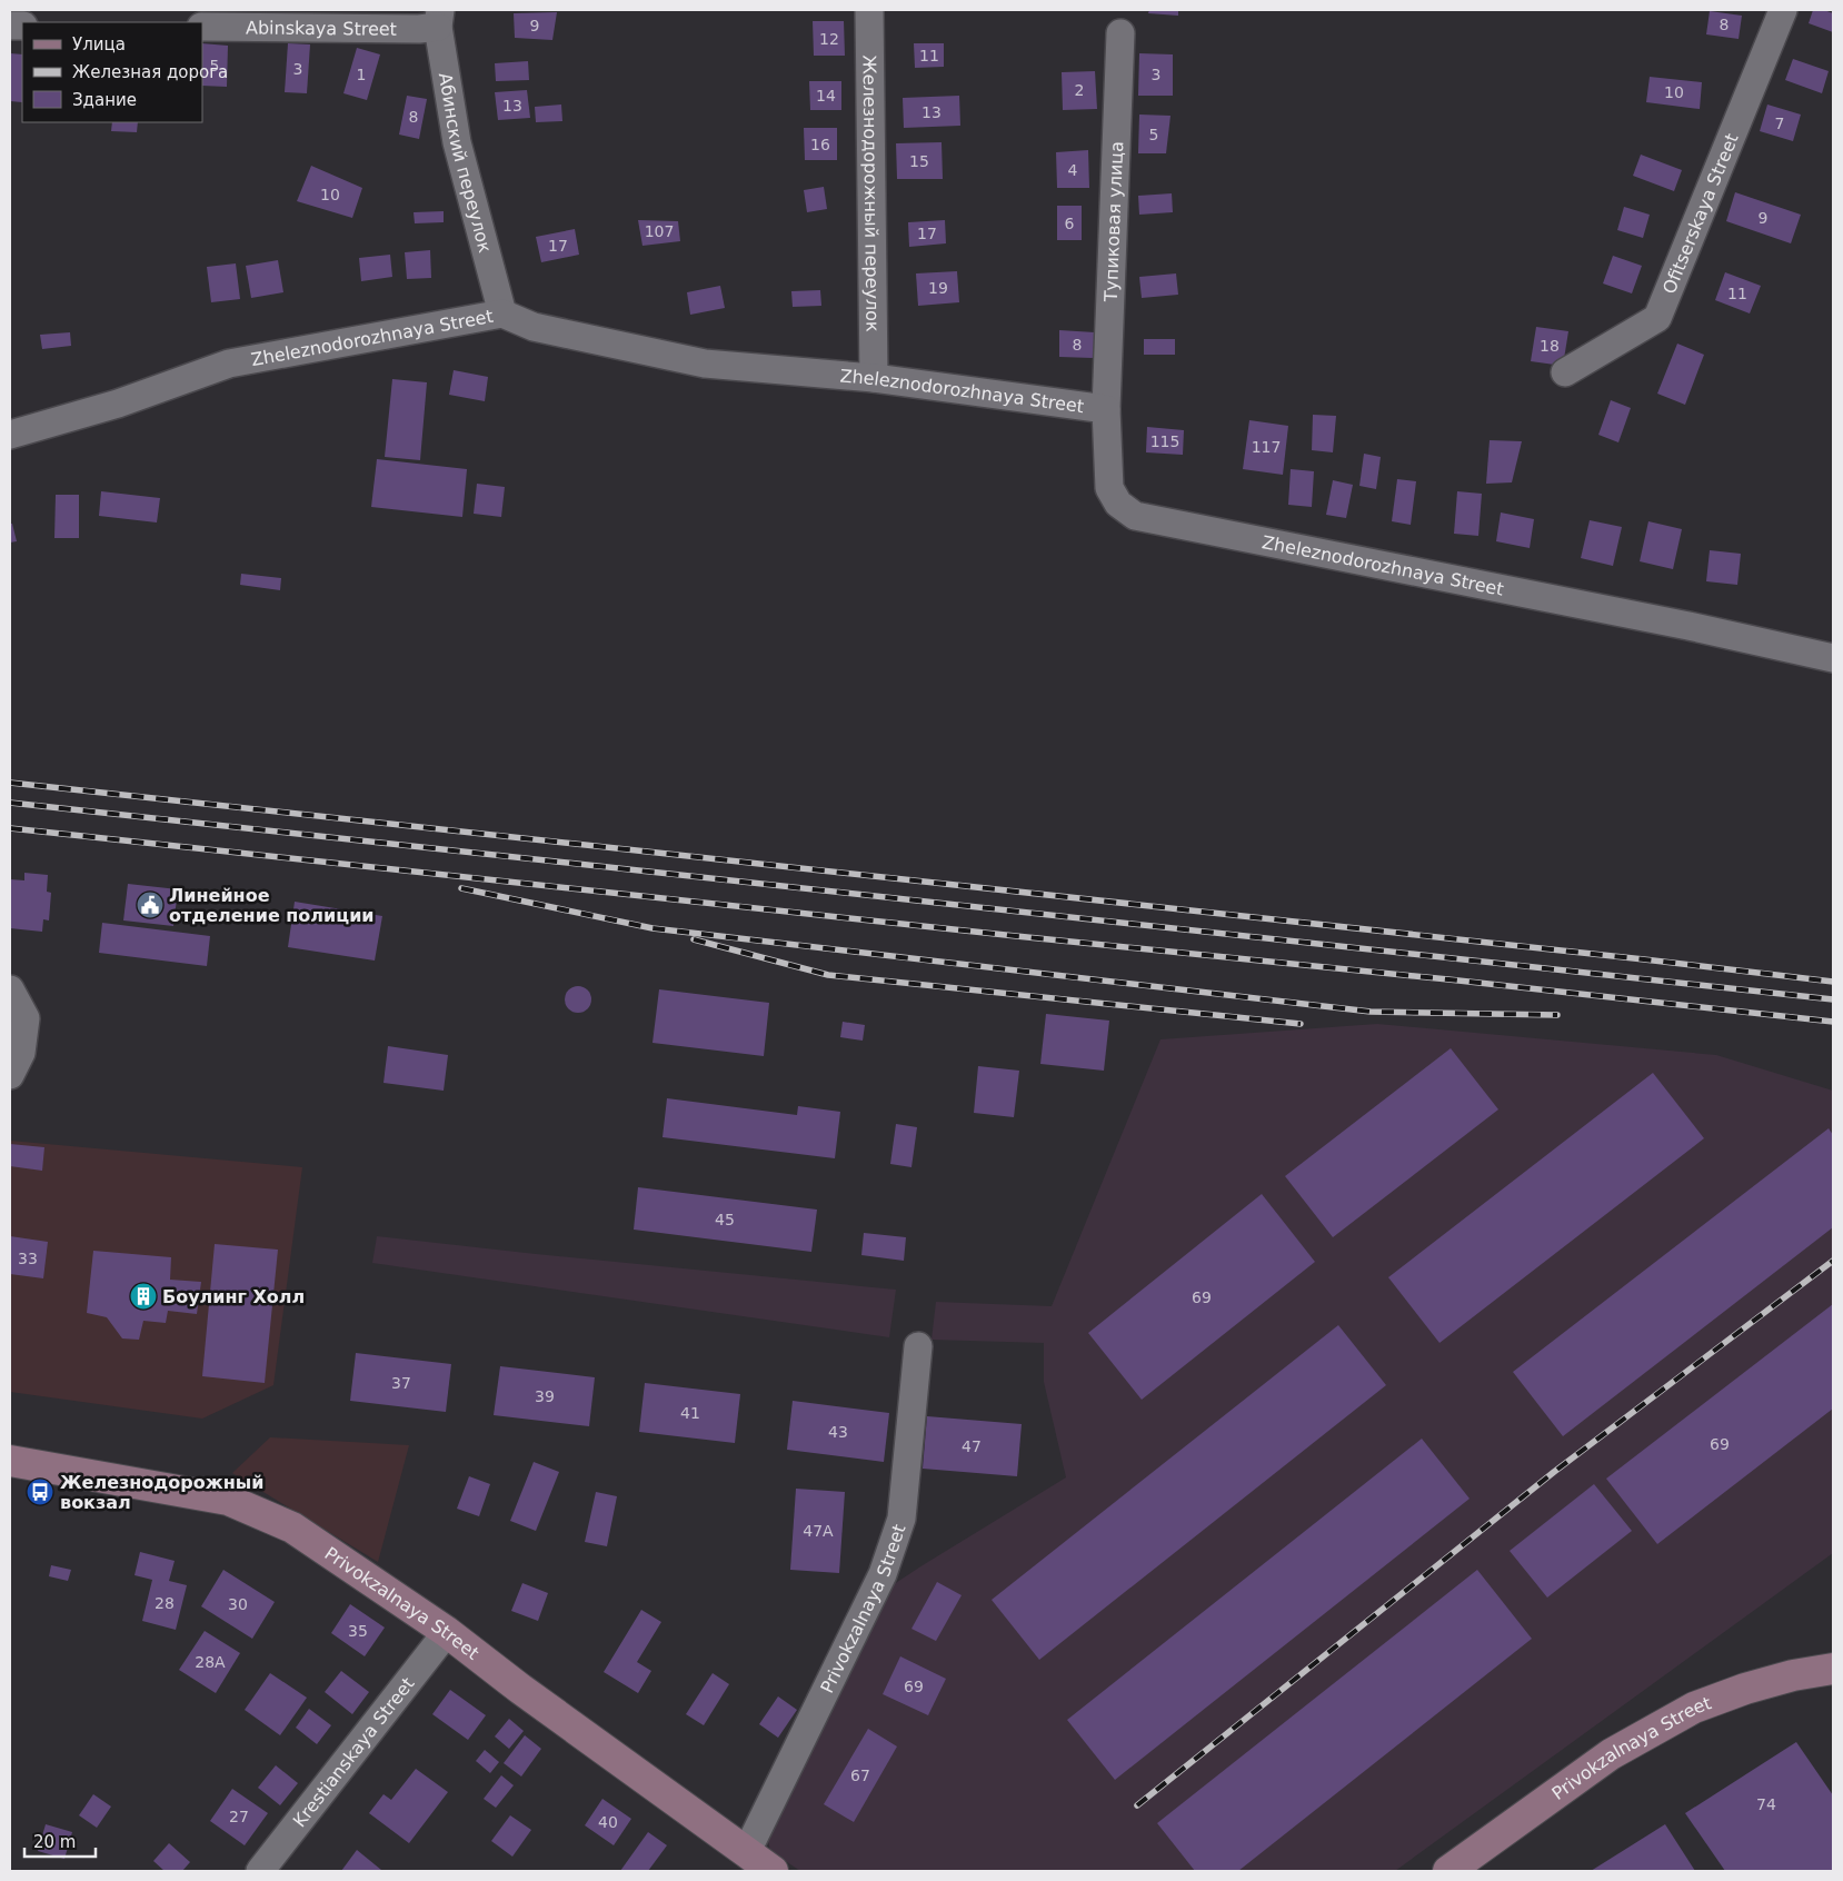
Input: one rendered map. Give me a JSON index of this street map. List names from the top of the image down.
{
  "streets": {
    "main road": ["Privokzalnaya Street"],
    "street": [
      "Abinskaya Street",
      "Абинский переулок",
      "Железнодорожный переулок",
      "Ofitserskaya Street",
      "Тупиковая улица",
      "Zheleznodorozhnaya Street",
      "Krestianskaya Street"
    ]
  },
  "crossings": [
    ["Abinskaya Street", "Абинский переулок"],
    ["Абинский переулок", "Zheleznodorozhnaya Street"],
    ["Железнодорожный переулок", "Zheleznodorozhnaya Street"],
    ["Тупиковая улица", "Zheleznodorozhnaya Street"],
    ["Privokzalnaya Street", "Krestianskaya Street"]
  ],
  "places": {
    "public building": ["Линейное отделение полиции"],
    "building": ["Боулинг Холл"],
    "bus stop": ["Железнодорожный вокзал"]
  },
  "house_numbers": [
    "8",
    "9",
    "12",
    "11",
    "5",
    "3",
    "1",
    "3",
    "2",
    "10",
    "14",
    "13",
    "13",
    "8",
    "7",
    "5",
    "16",
    "15",
    "4",
    "10",
    "9",
    "6",
    "107",
    "17",
    "17",
    "19",
    "11",
    "8",
    "18",
    "115",
    "117",
    "45",
    "33",
    "69",
    "37",
    "39",
    "41",
    "43",
    "69",
    "47",
    "47А",
    "28",
    "30",
    "35",
    "28А",
    "69",
    "67",
    "74",
    "27",
    "40"
  ],
  "legend": ["Улица", "Железная дорога", "Здание"],
  "scale_bar": "20 m"
}
